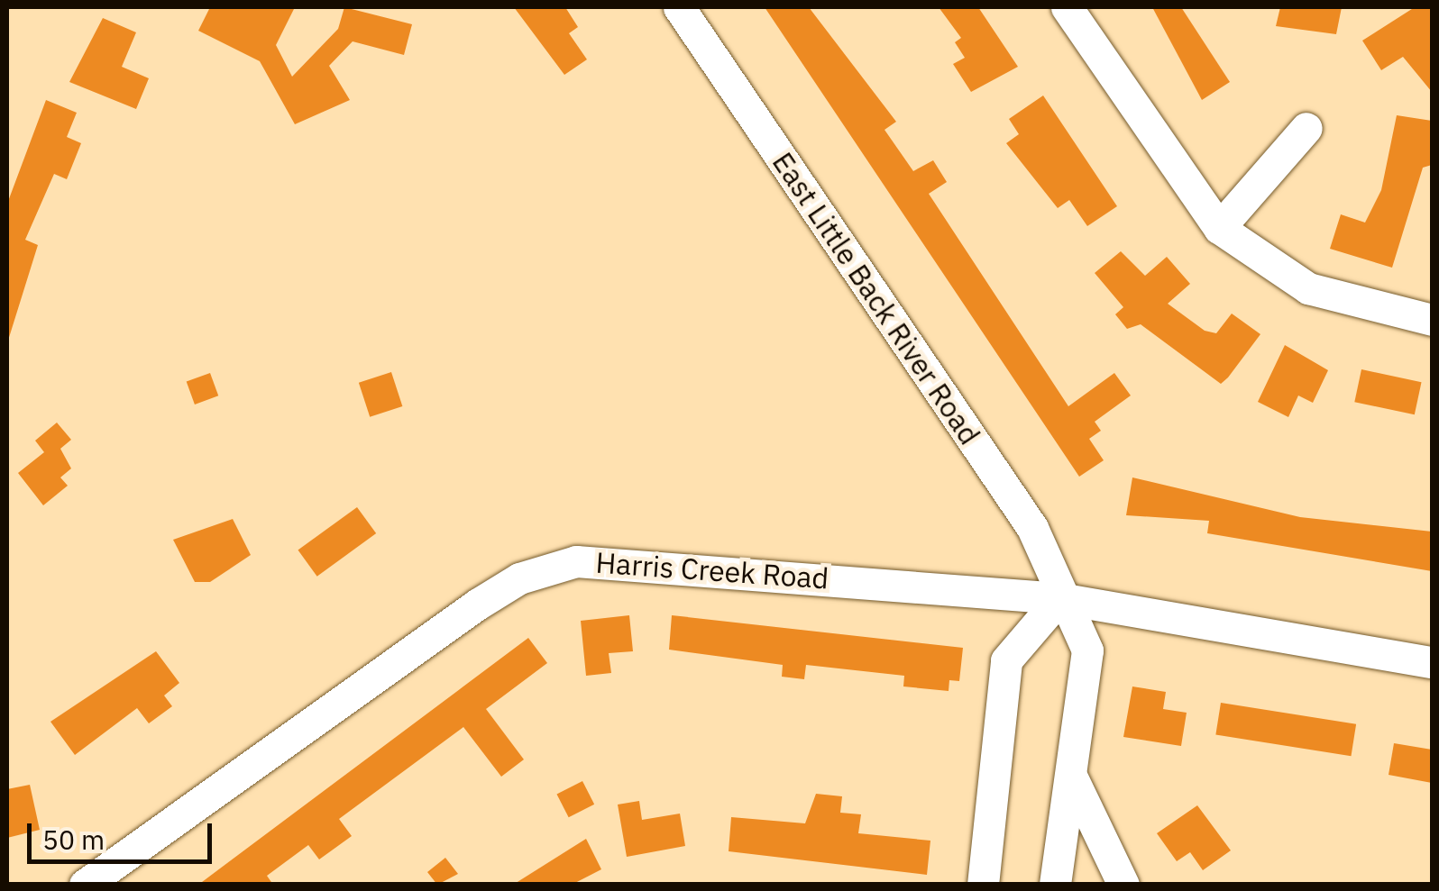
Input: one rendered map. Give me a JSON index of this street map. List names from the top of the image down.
{
  "streets": {
    "street": ["East Little Back River Road", "Harris Creek Road"]
  },
  "crossings": [
    ["East Little Back River Road", "Harris Creek Road"]
  ],
  "scale_bar": "50 m"
}
